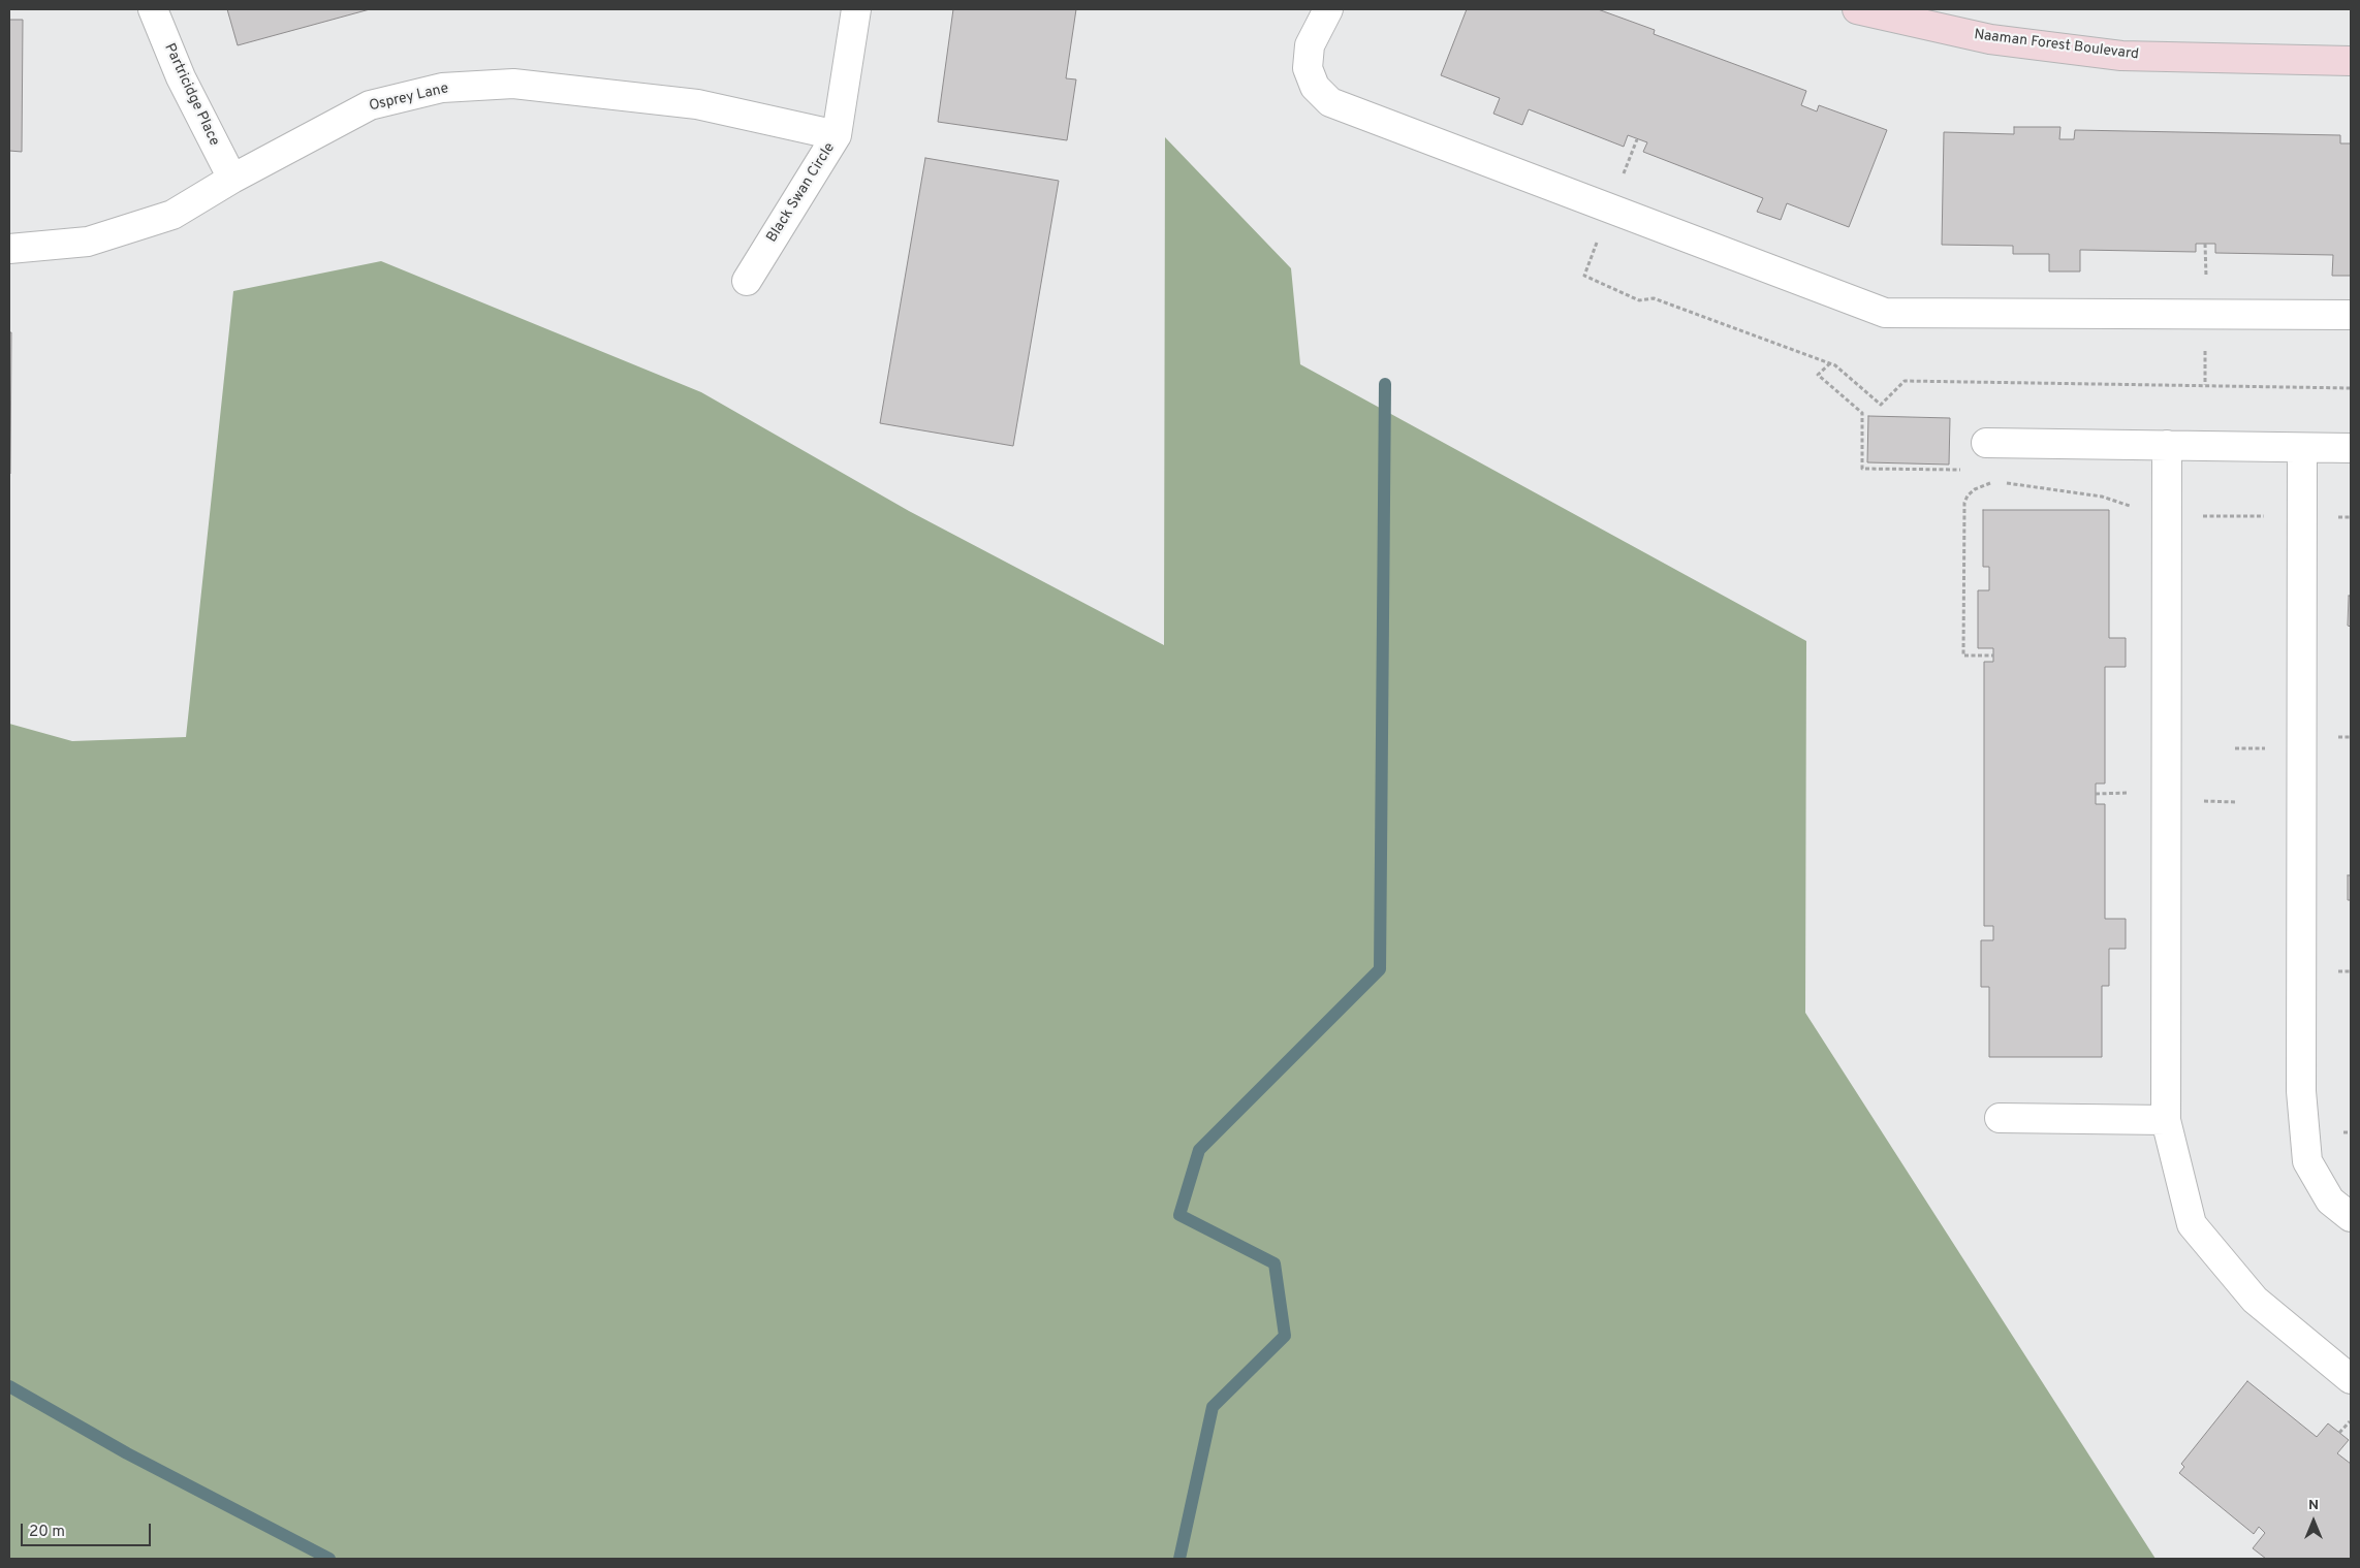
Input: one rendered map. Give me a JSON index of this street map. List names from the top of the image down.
{
  "streets": {
    "street": [
      "Naaman Forest Boulevard",
      "Partricidge Place",
      "Osprey Lane",
      "Black Swan Circle"
    ]
  },
  "crossings": [
    ["Partricidge Place", "Osprey Lane"],
    ["Osprey Lane", "Black Swan Circle"]
  ],
  "scale_bar": "20 m",
  "north": "top"
}
